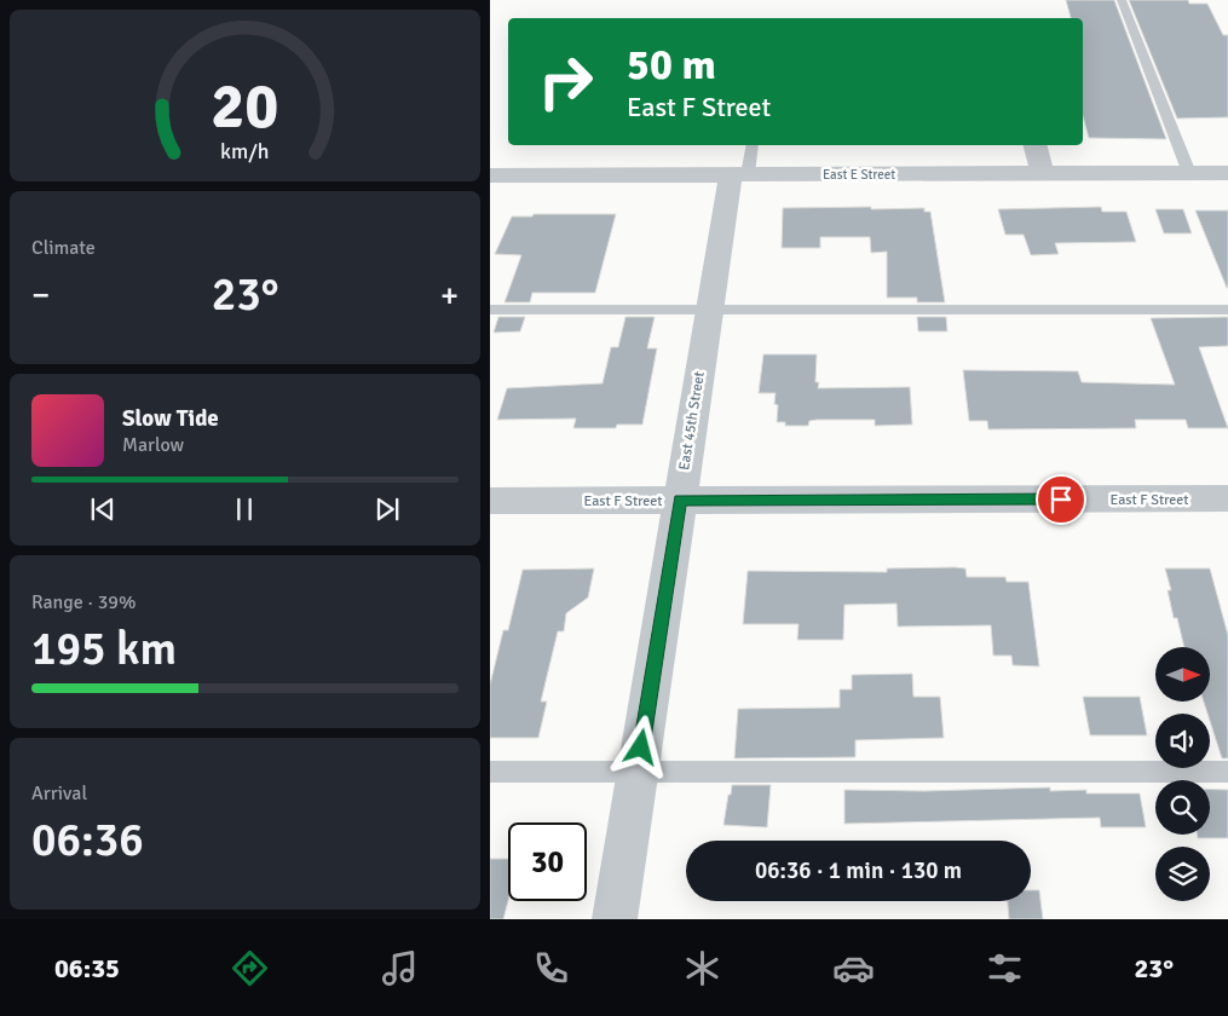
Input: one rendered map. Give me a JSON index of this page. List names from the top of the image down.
{
  "streets": {
    "street": ["East E Street", "East 45th Street", "East F Street"]
  },
  "crossings": [
    ["East E Street", "East 45th Street"],
    ["East 45th Street", "East F Street"]
  ],
  "north": "right",
  "page": {
    "turn": ["50 m", "East F Street"],
    "tile": [
      "Climate",
      ["Range · 39%", "195 km"],
      ["Arrival", "06:36"]
    ],
    "heat": ["−", "23°", "+"],
    "song": ["Slow Tide", "Marlow"],
    "limit": "30",
    "trip": "06:36 · 1 min · 130 m",
    "tabs": ["06:35", "23°"],
    "gauge": ["20", "km/h"]
  }
}
